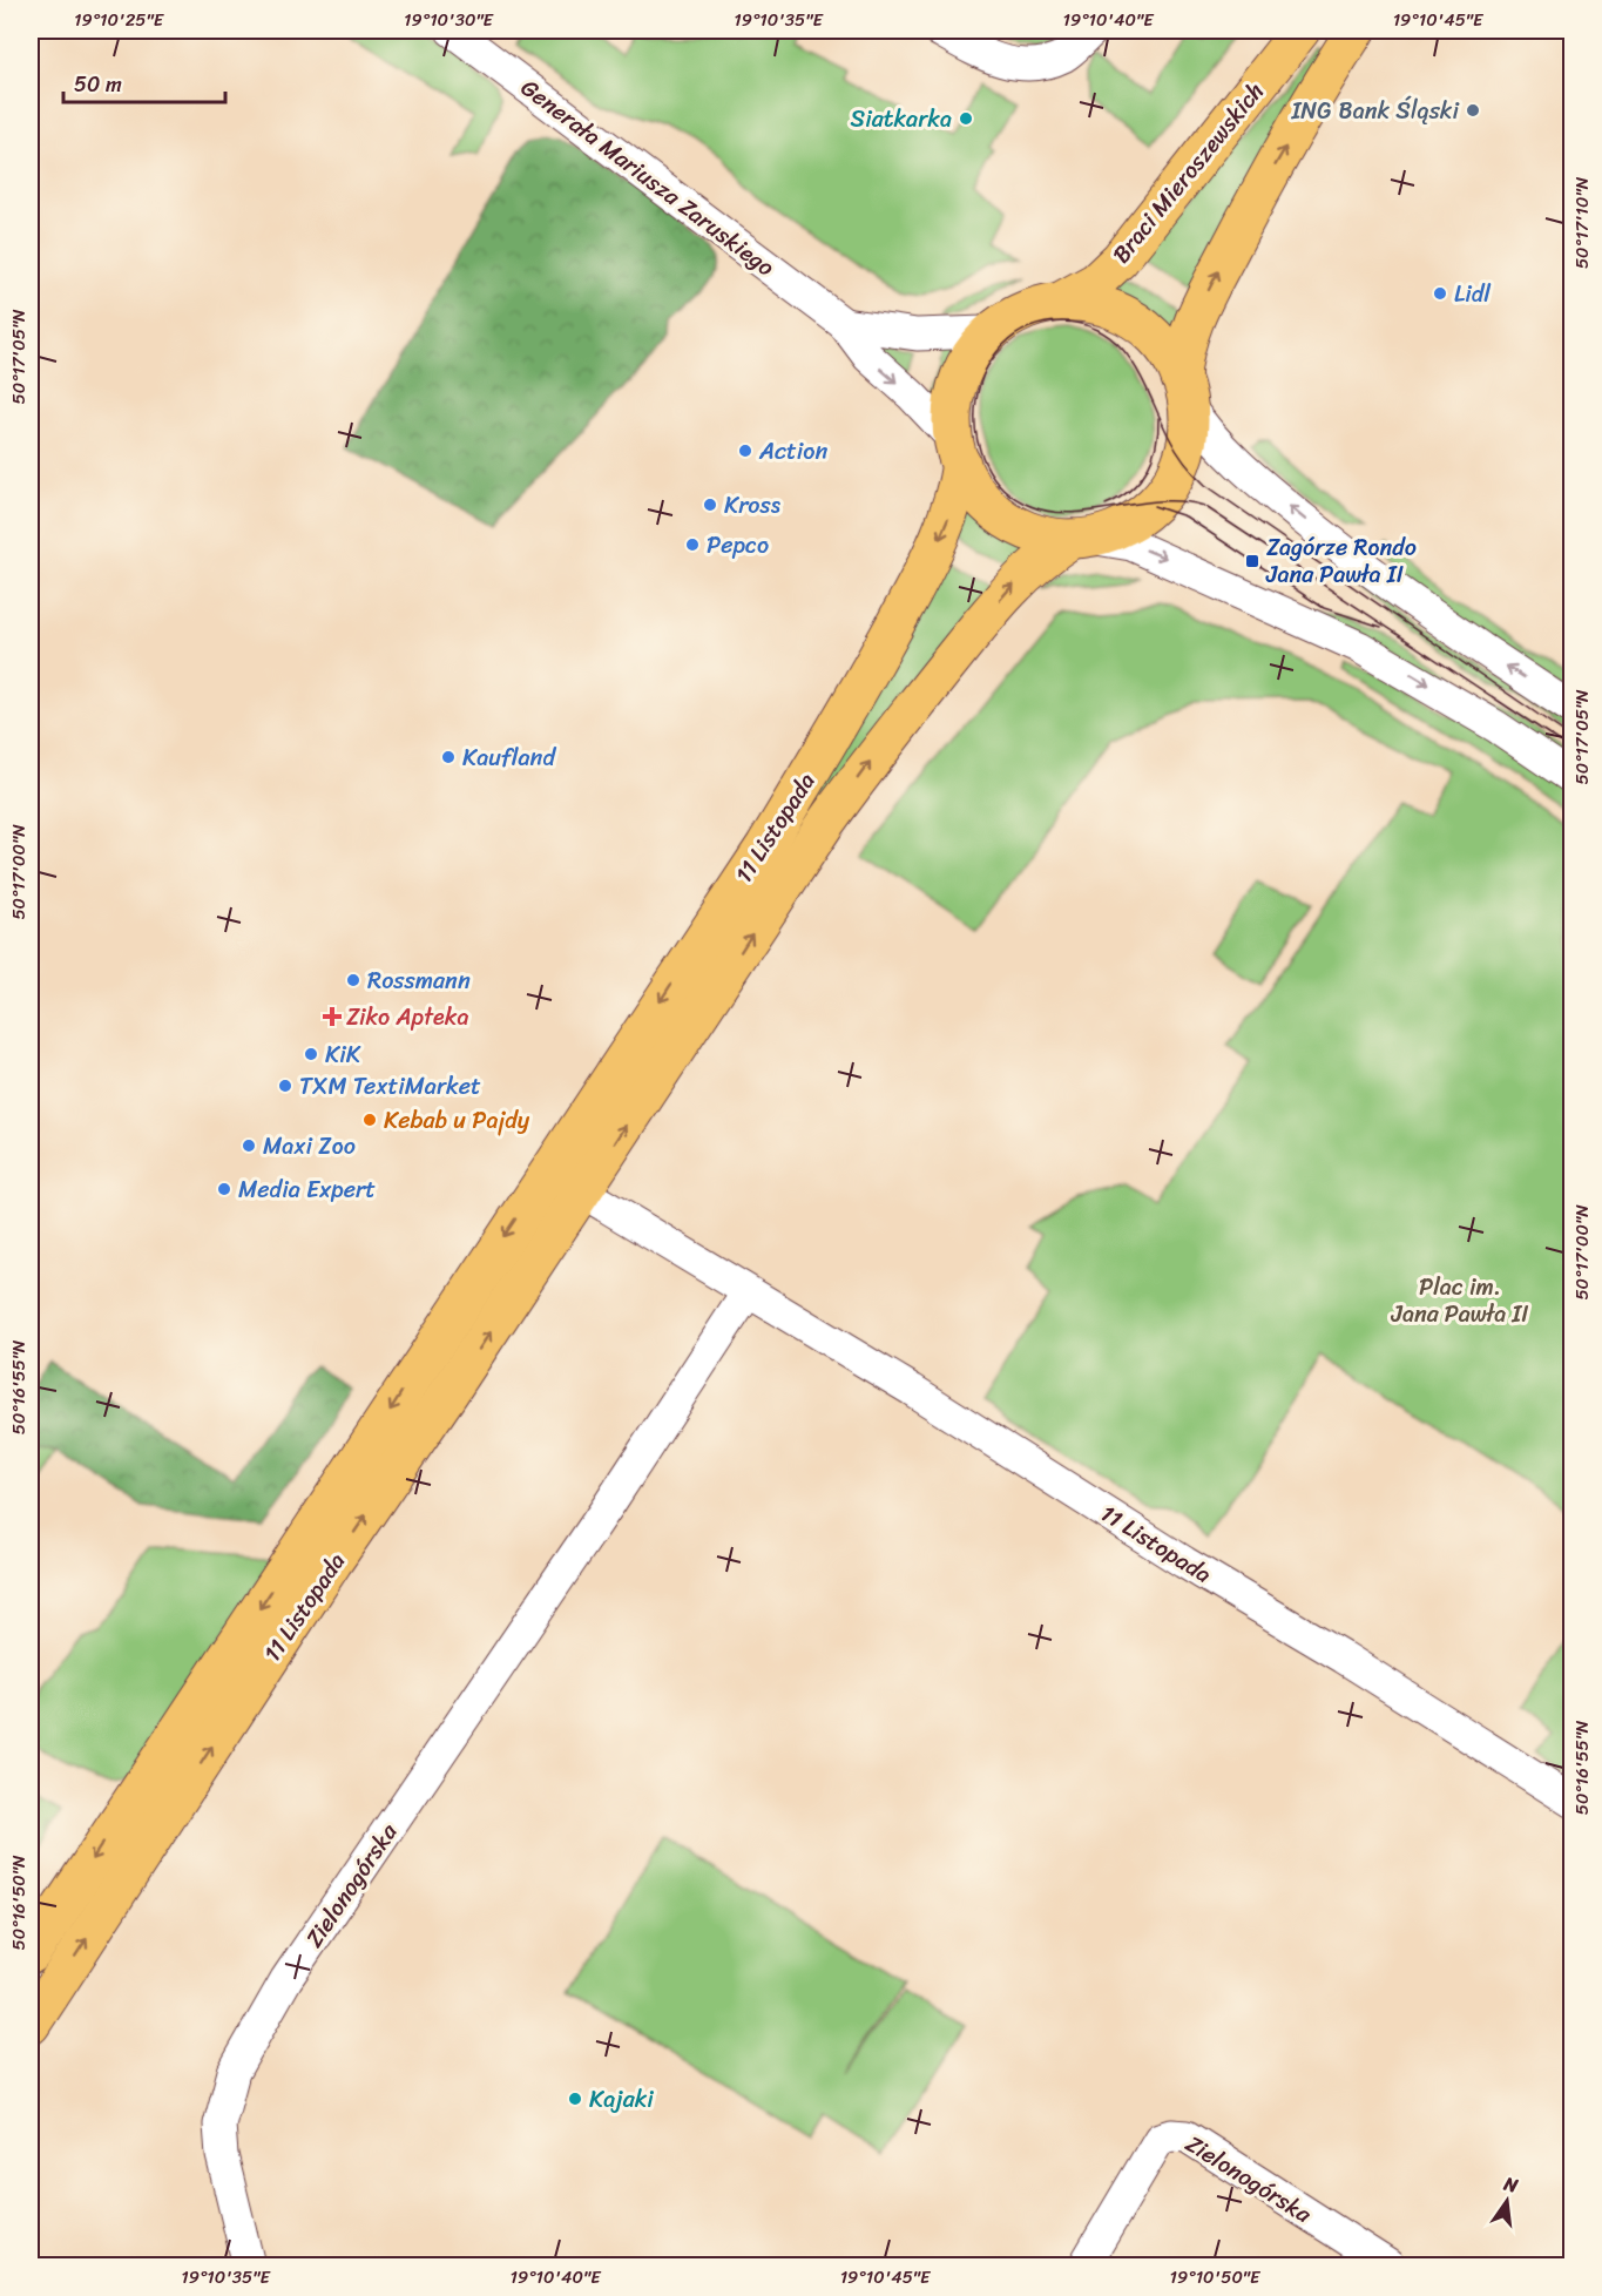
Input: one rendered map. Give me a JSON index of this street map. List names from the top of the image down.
{
  "streets": {
    "main road": ["Braci Mieroszewskich", "11 Listopada"],
    "street": ["Generała Mariusza Zaruskiego", "Zielonogórska"]
  },
  "crossings": [
    ["Braci Mieroszewskich", "Generała Mariusza Zaruskiego"],
    ["Braci Mieroszewskich", "11 Listopada"],
    ["Generała Mariusza Zaruskiego", "11 Listopada"],
    ["11 Listopada", "Zielonogórska"]
  ],
  "parks": ["Plac im. Jana Pawła II"],
  "places": {
    "other": [
      "ING Bank Śląski",
      "Siatkarka",
      "Lidl",
      "Action",
      "Kross",
      "Pepco",
      "Kaufland",
      "Rossmann",
      "KiK",
      "TXM TextiMarket",
      "Kebab u Pajdy",
      "Maxi Zoo",
      "Media Expert",
      "Kajaki"
    ],
    "transit": ["Zagórze Rondo Jana Pawła II"],
    "health": ["Ziko Apteka"]
  },
  "scale_bar": "50 m",
  "north": "top",
  "coordinates": [
    "19°10'25\"E",
    "19°10'30\"E",
    "19°10'35\"E",
    "19°10'40\"E",
    "19°10'45\"E",
    "50°17'10\"N",
    "50°17'05\"N",
    "50°17'00\"N",
    "50°16'55\"N",
    "50°16'50\"N",
    "19°10'50\"E"
  ]
}
